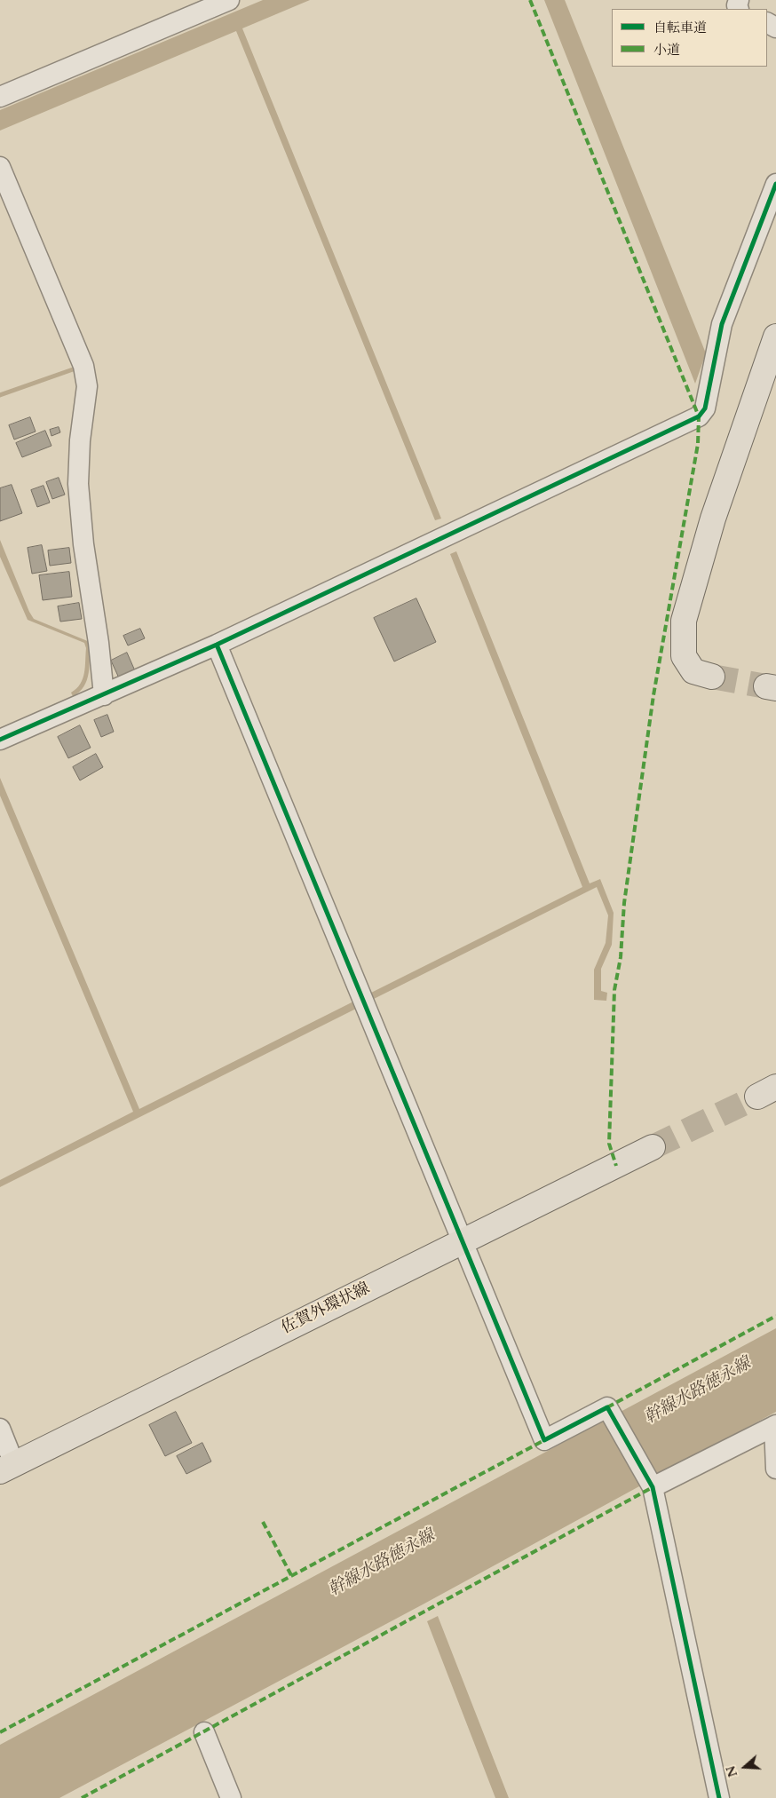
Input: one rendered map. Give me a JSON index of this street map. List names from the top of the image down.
{
  "streets": {
    "main road": ["佐賀外環状線"]
  },
  "water": ["幹線水路徳永線"],
  "legend": ["自転車道", "小道"],
  "north": "left"
}
